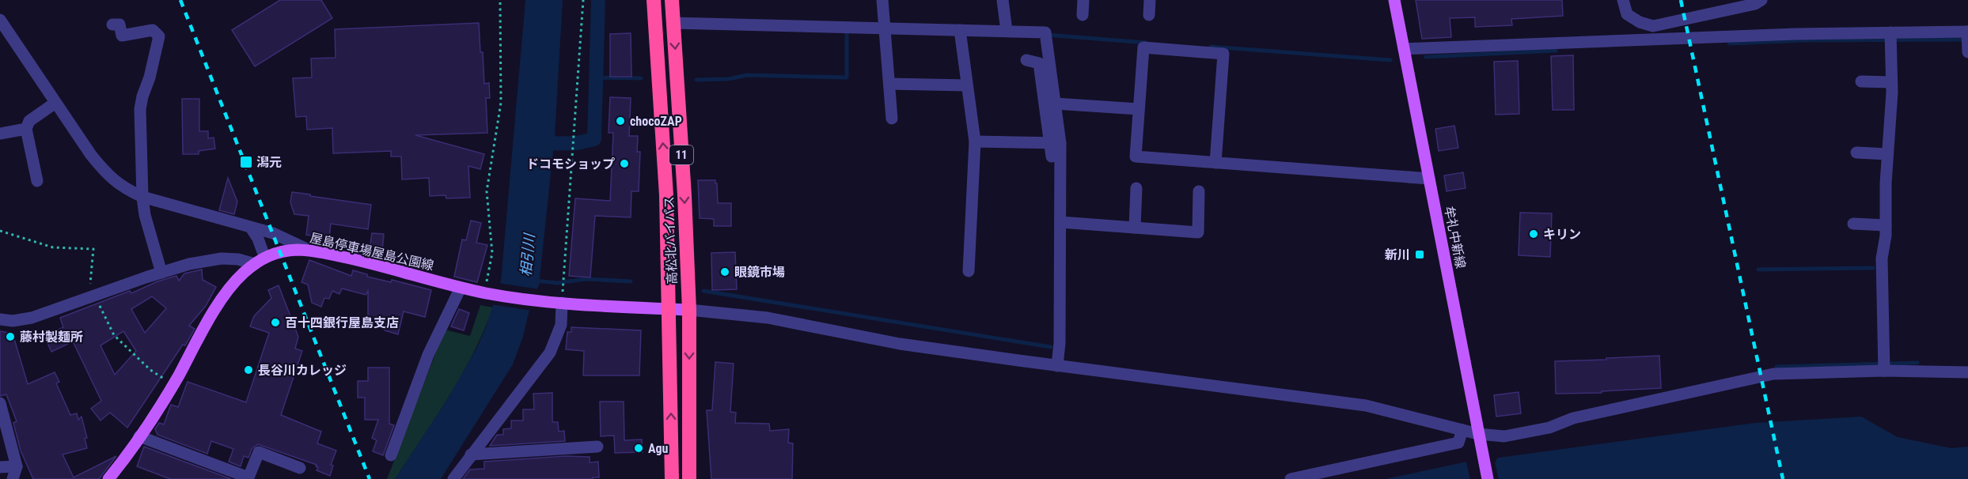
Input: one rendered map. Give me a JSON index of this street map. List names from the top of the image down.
{
  "streets": {
    "highway": ["11", "高松北バイパス"],
    "main road": ["牟礼中新線", "屋島停車場屋島公園線"]
  },
  "crossings": [
    ["高松北バイパス", "屋島停車場屋島公園線"]
  ],
  "water": ["相引川"],
  "places": {
    "other": [
      "chocoZAP",
      "ドコモショップ",
      "キリン",
      "眼鏡市場",
      "百十四銀行屋島支店",
      "藤村製麺所",
      "長谷川カレッジ",
      "Agu"
    ],
    "transit": ["潟元", "新川"]
  }
}
